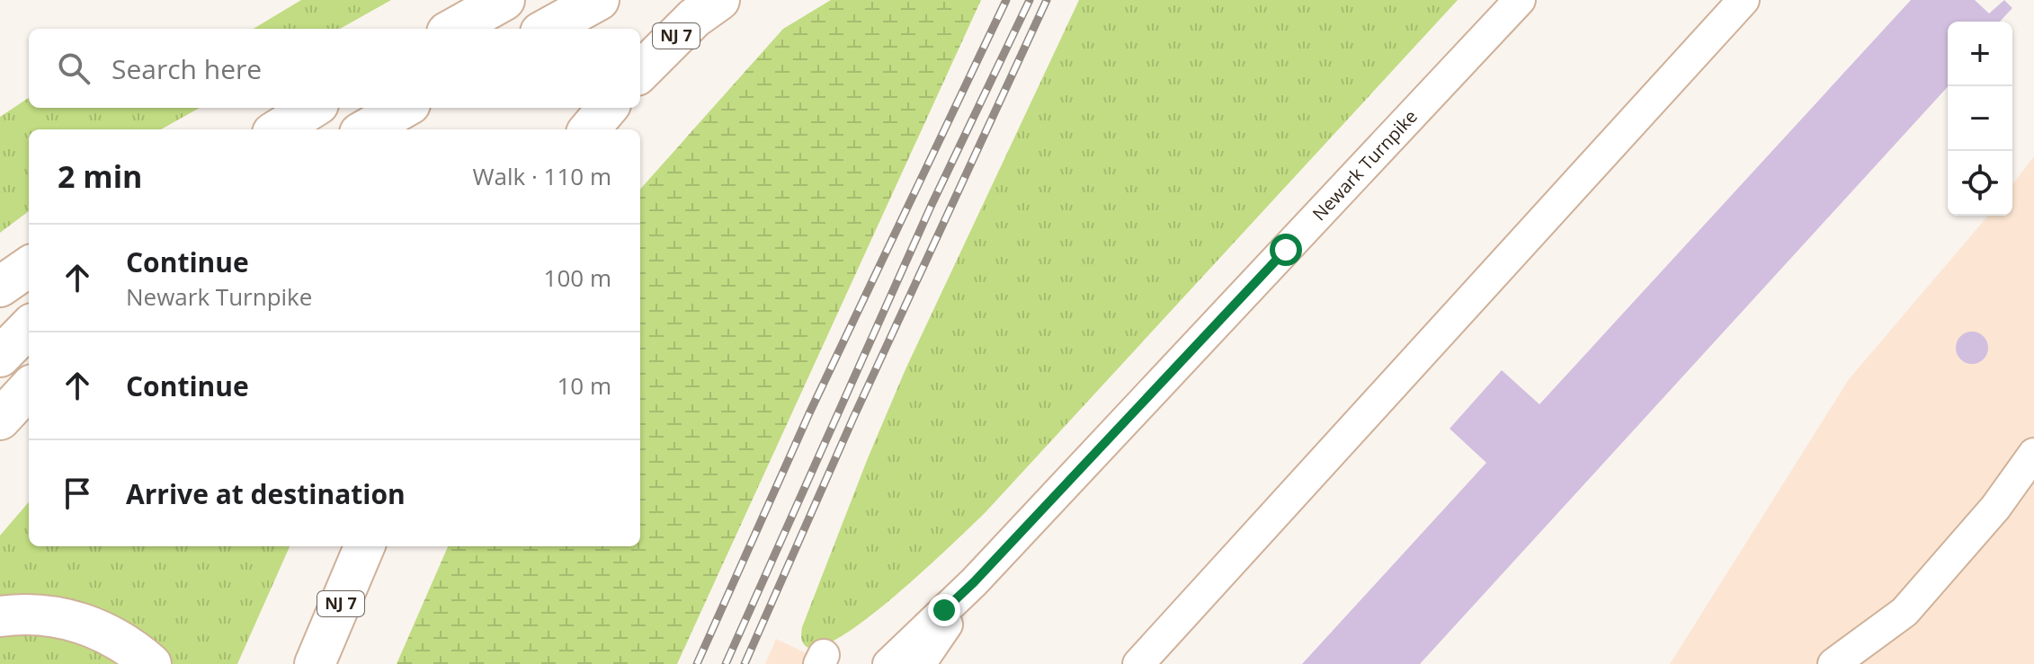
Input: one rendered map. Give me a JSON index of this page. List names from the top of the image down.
{
  "streets": {
    "highway": ["NJ 7"],
    "street": ["Newark Turnpike"]
  },
  "page": {
    "map_buttons": ["+", "−"],
    "search": "Search here",
    "heading": ["2 min", "Walk · 110 m"],
    "list": [
      ["Continue", "Newark Turnpike", "100 m"],
      ["Continue", "10 m"],
      "Arrive at destination"
    ]
  }
}
